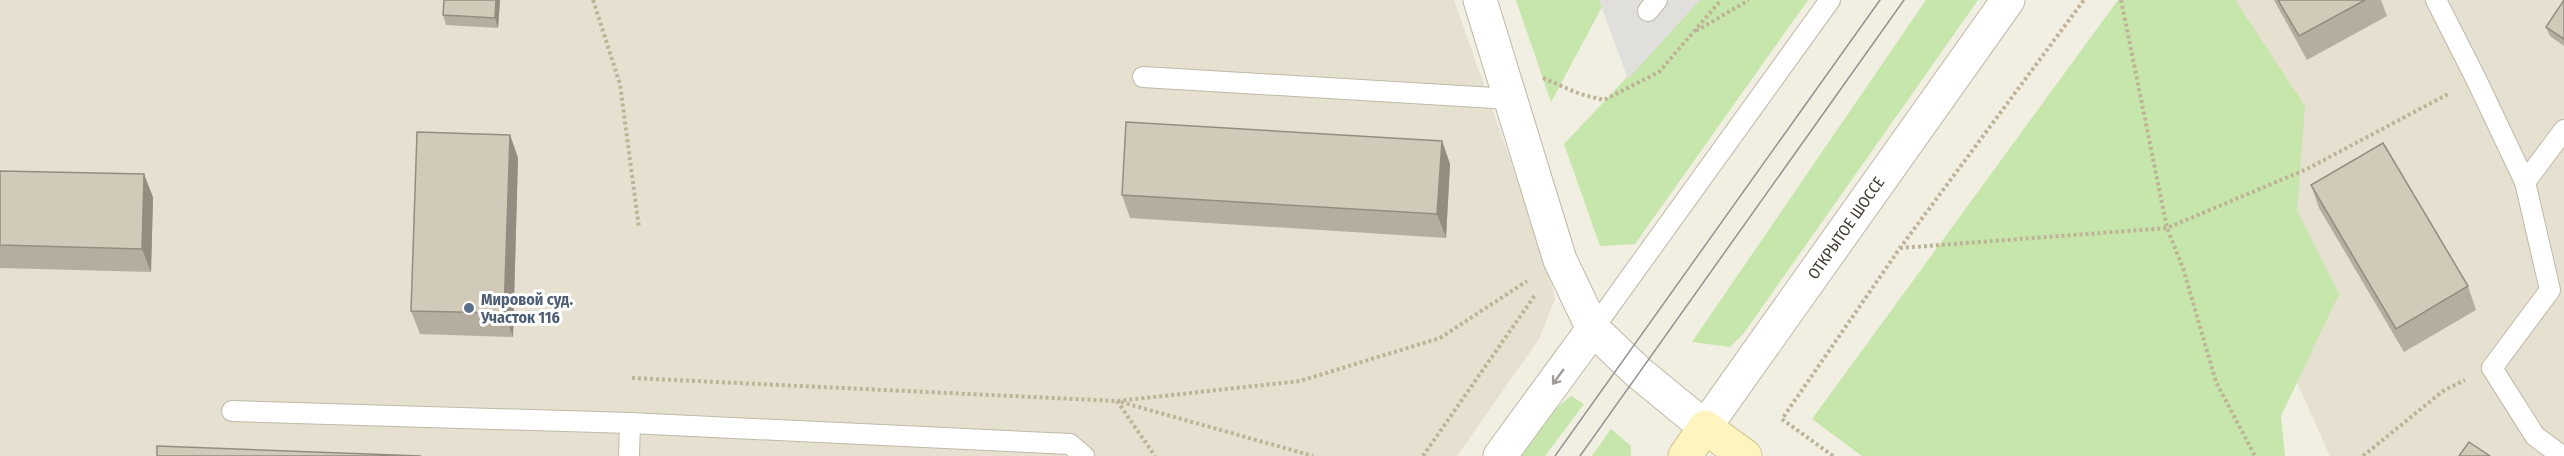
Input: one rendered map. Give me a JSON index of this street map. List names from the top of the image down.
{
  "streets": {
    "street": ["ОТКРЫТОЕ ШОССЕ"]
  },
  "places": ["Мировой суд. Участок 116"]
}
